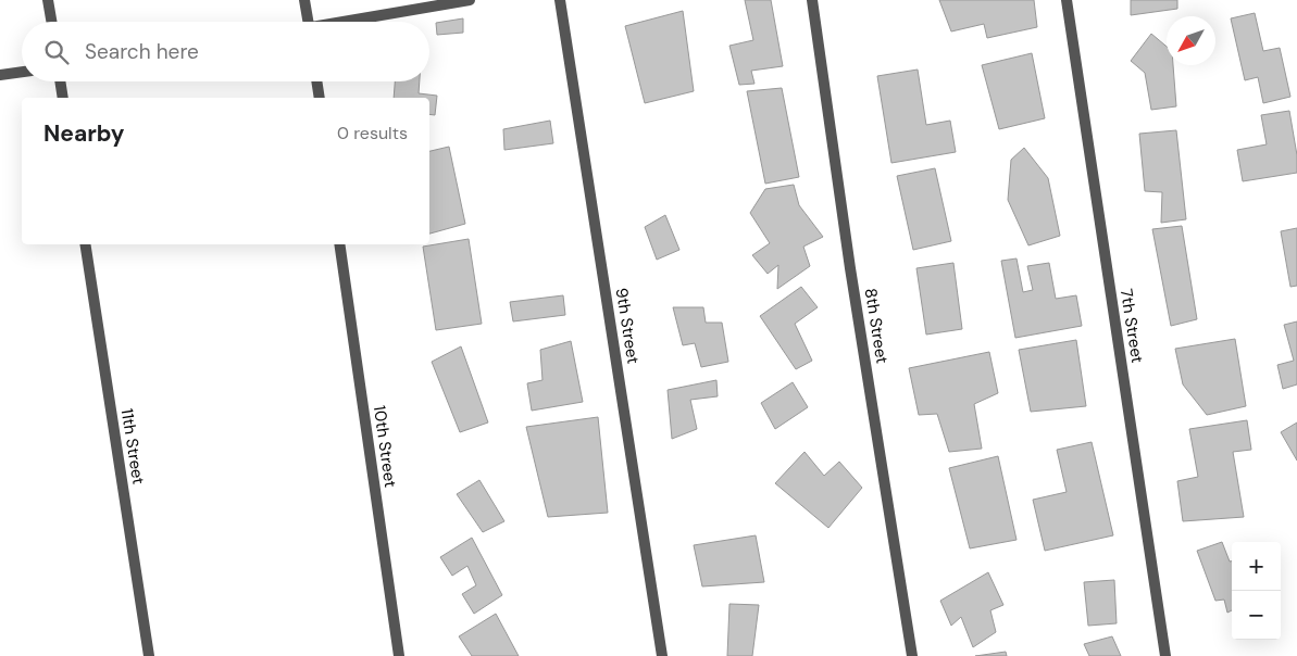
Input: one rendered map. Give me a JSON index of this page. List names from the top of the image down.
{
  "streets": {
    "street": [
      "9th Street",
      "8th Street",
      "7th Street",
      "11th Street",
      "10th Street"
    ]
  },
  "north": "bottom left",
  "page": {
    "search": "Search here",
    "heading": ["Nearby", "0 results"],
    "map_buttons": ["+", "−"]
  }
}
